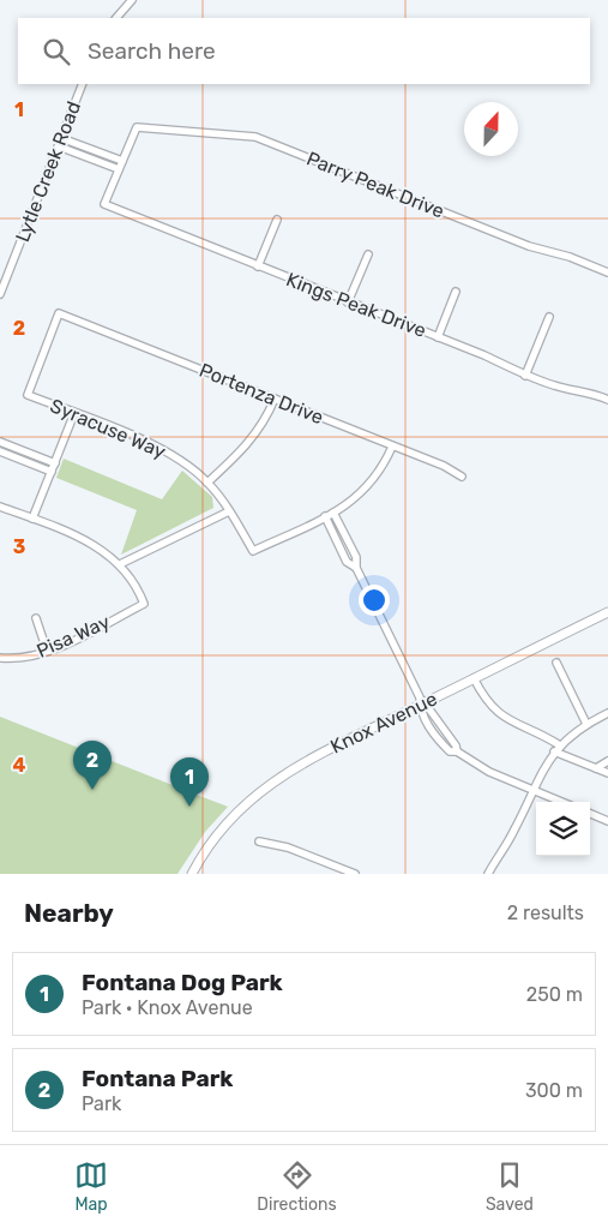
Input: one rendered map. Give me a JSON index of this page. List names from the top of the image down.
{
  "streets": {
    "street": [
      "Lytle Creek Road",
      "Parry Peak Drive",
      "Kings Peak Drive",
      "Portenza Drive",
      "Syracuse Way",
      "Pisa Way",
      "Knox Avenue"
    ]
  },
  "crossings": [
    ["Portenza Drive", "Syracuse Way"]
  ],
  "north": "top",
  "page": {
    "search": "Search here",
    "pins": ["2", "1"],
    "heading": ["Nearby", "2 results"],
    "list": [
      {
        "mark": "1",
        "name": "Fontana Dog Park",
        "note": "Park · Knox Avenue",
        "value": "250 m"
      },
      {
        "mark": "2",
        "name": "Fontana Park",
        "note": "Park",
        "value": "300 m"
      }
    ],
    "nav": ["Map", "Directions", "Saved"]
  },
  "grid": {
    "rows": [
      "1",
      "2",
      "3",
      "4"
    ]
  }
}
